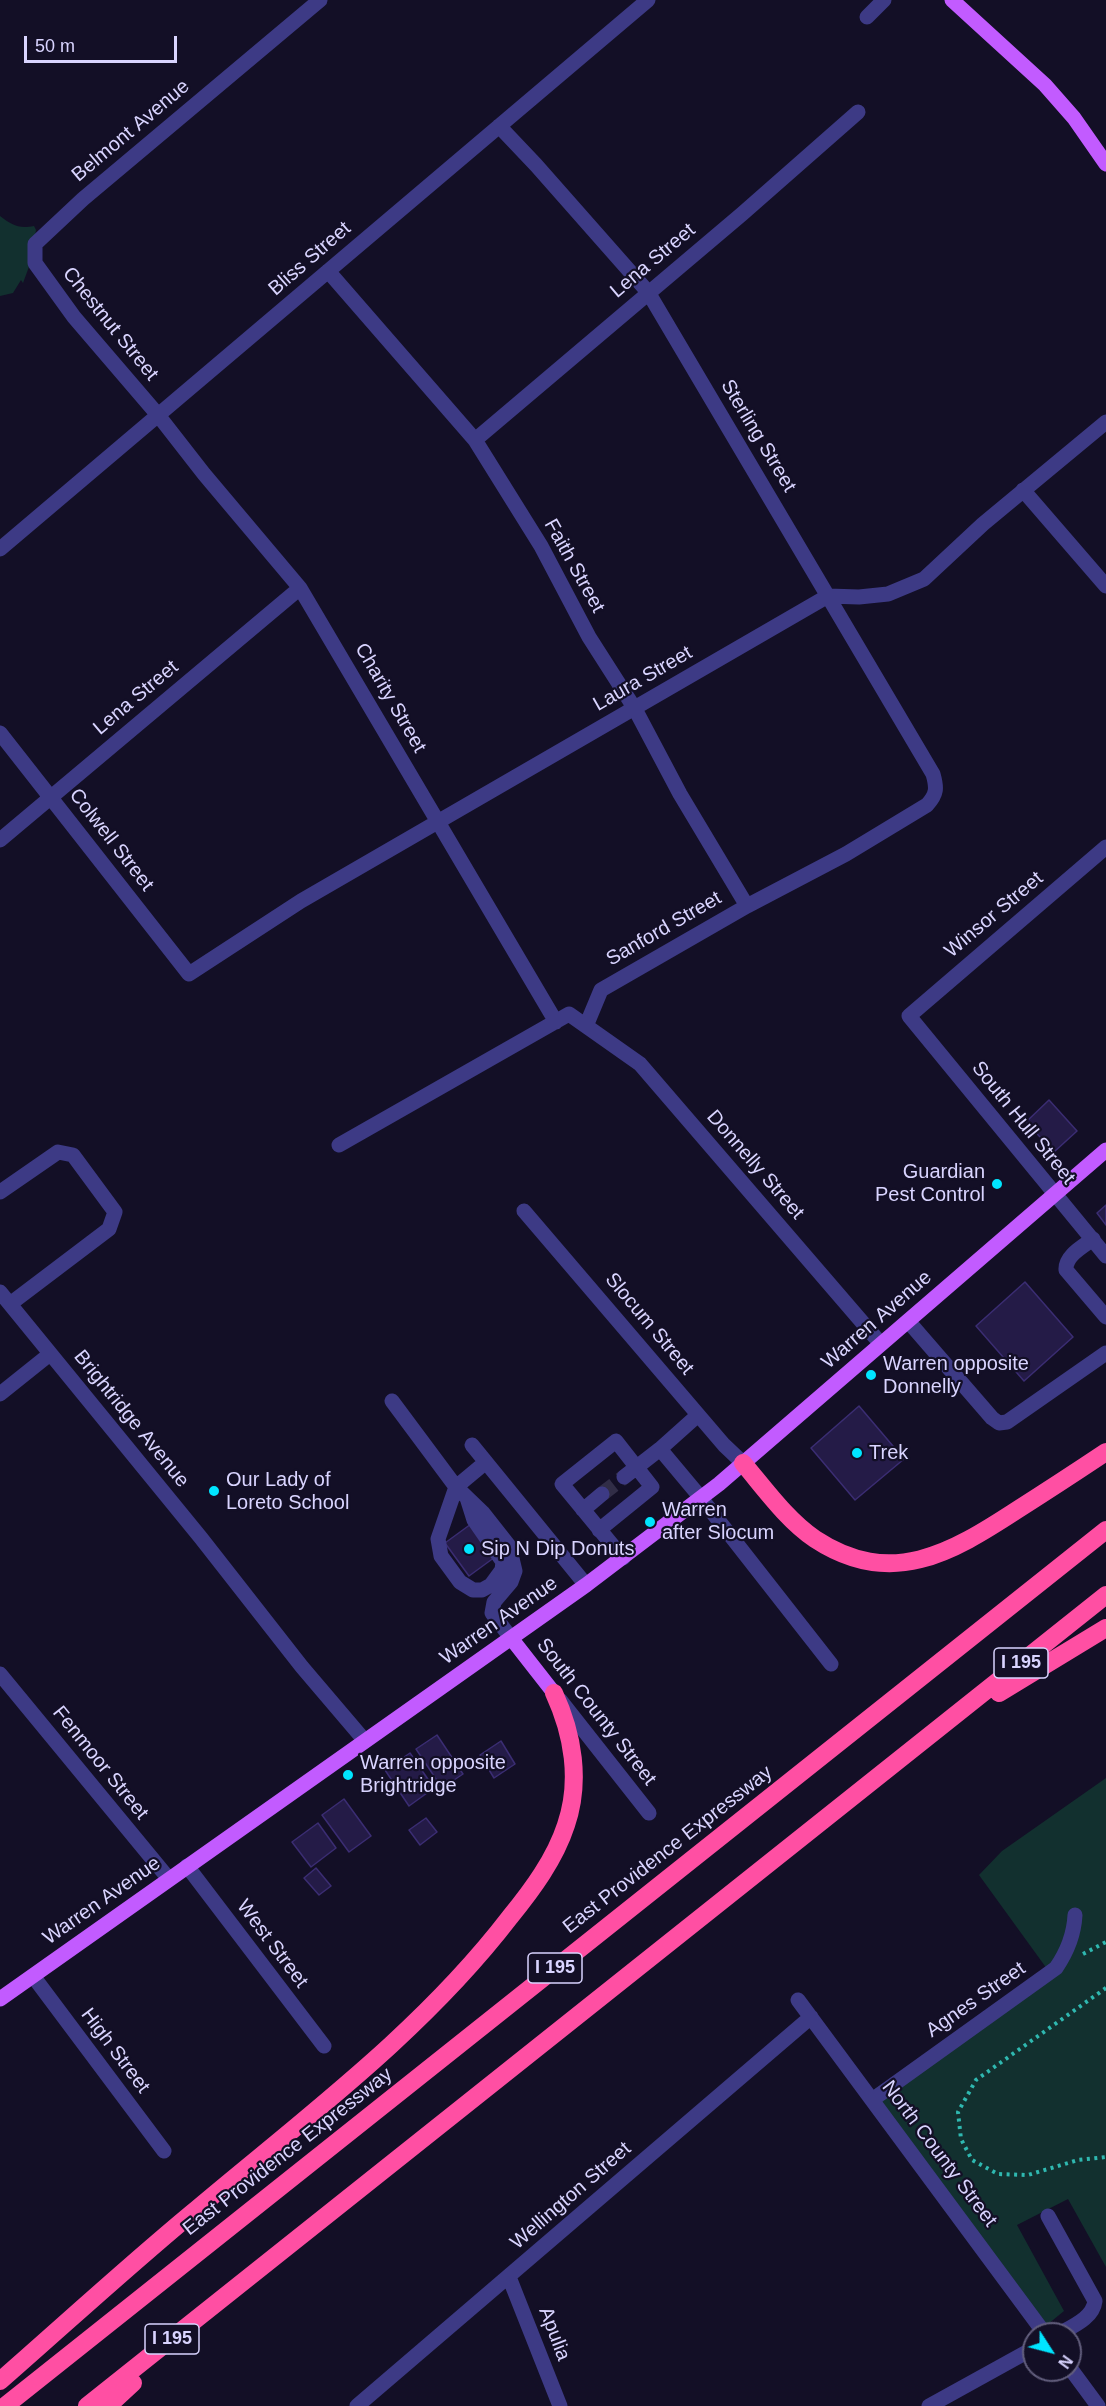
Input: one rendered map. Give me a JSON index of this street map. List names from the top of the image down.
{
  "streets": {
    "highway": ["I 195", "East Providence Expressway"],
    "main road": ["Warren Avenue", "South County Street"],
    "street": [
      "Belmont Avenue",
      "Bliss Street",
      "Lena Street",
      "Chestnut Street",
      "Sterling Street",
      "Faith Street",
      "Laura Street",
      "Charity Street",
      "Colwell Street",
      "Winsor Street",
      "Sanford Street",
      "South Hull Street",
      "Donnelly Street",
      "Slocum Street",
      "Brightridge Avenue",
      "Fenmoor Street",
      "West Street",
      "Agnes Street",
      "High Street",
      "North County Street",
      "Wellington Street",
      "Apulia"
    ]
  },
  "crossings": [
    ["Belmont Avenue", "Chestnut Street"],
    ["Bliss Street", "Chestnut Street"],
    ["Bliss Street", "Sterling Street"],
    ["Bliss Street", "Faith Street"],
    ["Bliss Street", "Charity Street"],
    ["Lena Street", "Sterling Street"],
    ["Lena Street", "Faith Street"],
    ["Lena Street", "Charity Street"],
    ["Lena Street", "Colwell Street"],
    ["Chestnut Street", "Charity Street"],
    ["Sterling Street", "Laura Street"],
    ["Sterling Street", "Sanford Street"],
    ["Faith Street", "Laura Street"],
    ["Faith Street", "Sanford Street"],
    ["Laura Street", "Charity Street"],
    ["Laura Street", "Colwell Street"],
    ["Winsor Street", "South Hull Street"],
    ["Sanford Street", "Donnelly Street"],
    ["South Hull Street", "Warren Avenue"],
    ["Donnelly Street", "Warren Avenue"],
    ["Warren Avenue", "Slocum Street"],
    ["Warren Avenue", "Brightridge Avenue"],
    ["Warren Avenue", "South County Street"],
    ["Warren Avenue", "Fenmoor Street"],
    ["Warren Avenue", "West Street"],
    ["Warren Avenue", "High Street"],
    ["Agnes Street", "North County Street"],
    ["North County Street", "Wellington Street"],
    ["Wellington Street", "Apulia"]
  ],
  "places": [
    "Guardian Pest Control",
    "Warren opposite Donnelly",
    "Trek",
    "Our Lady of Loreto School",
    "Warren after Slocum",
    "Sip N Dip Donuts",
    "Warren opposite Brightridge"
  ],
  "scale_bar": "50 m",
  "north": "bottom right"
}
